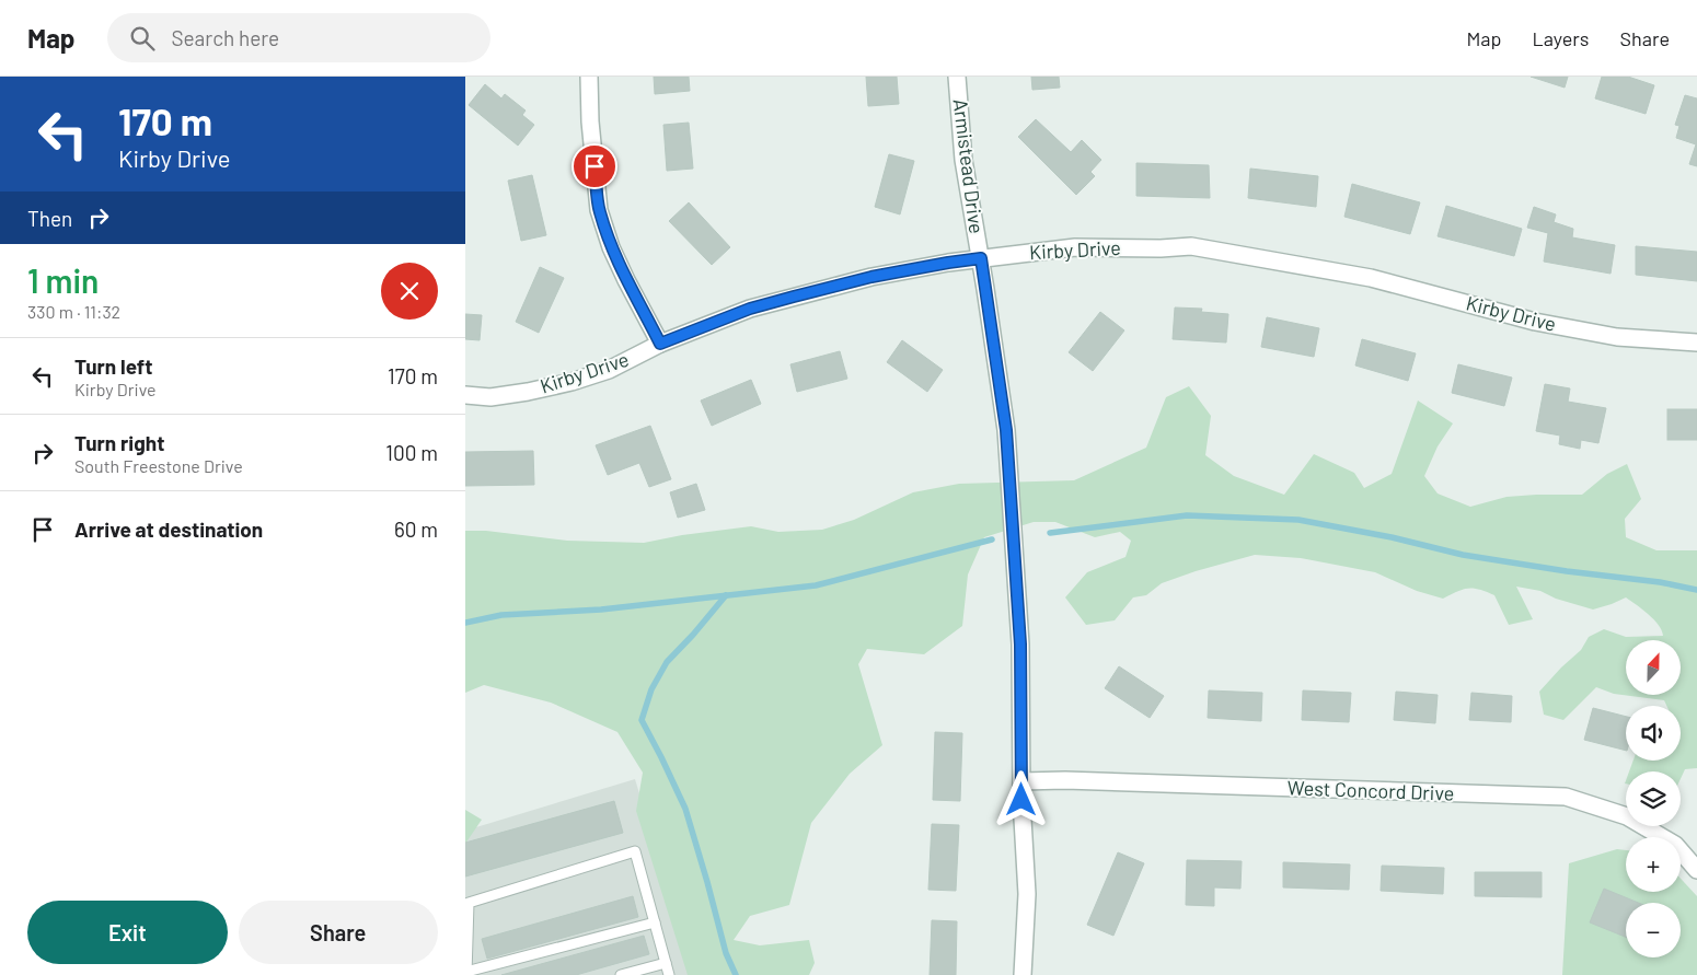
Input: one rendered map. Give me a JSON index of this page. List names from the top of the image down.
{
  "streets": {
    "street": ["Armistead Drive", "Kirby Drive", "West Concord Drive"]
  },
  "crossings": [
    ["Armistead Drive", "Kirby Drive"],
    ["Armistead Drive", "West Concord Drive"]
  ],
  "north": "top",
  "page": {
    "header": "Map",
    "search": "Search here",
    "nav": ["Map", "Layers", "Share"],
    "turn": ["170 m", "Kirby Drive"],
    "then": "Then",
    "heading": ["1 min", "330 m · 11:32"],
    "list": [
      {
        "name": "Turn left",
        "note": "Kirby Drive",
        "value": "170 m"
      },
      {
        "name": "Turn right",
        "note": "South Freestone Drive",
        "value": "100 m"
      },
      {
        "name": "Arrive at destination",
        "value": "60 m"
      }
    ],
    "map_buttons": ["+", "−"],
    "buttons": ["Exit", "Share"]
  }
}
